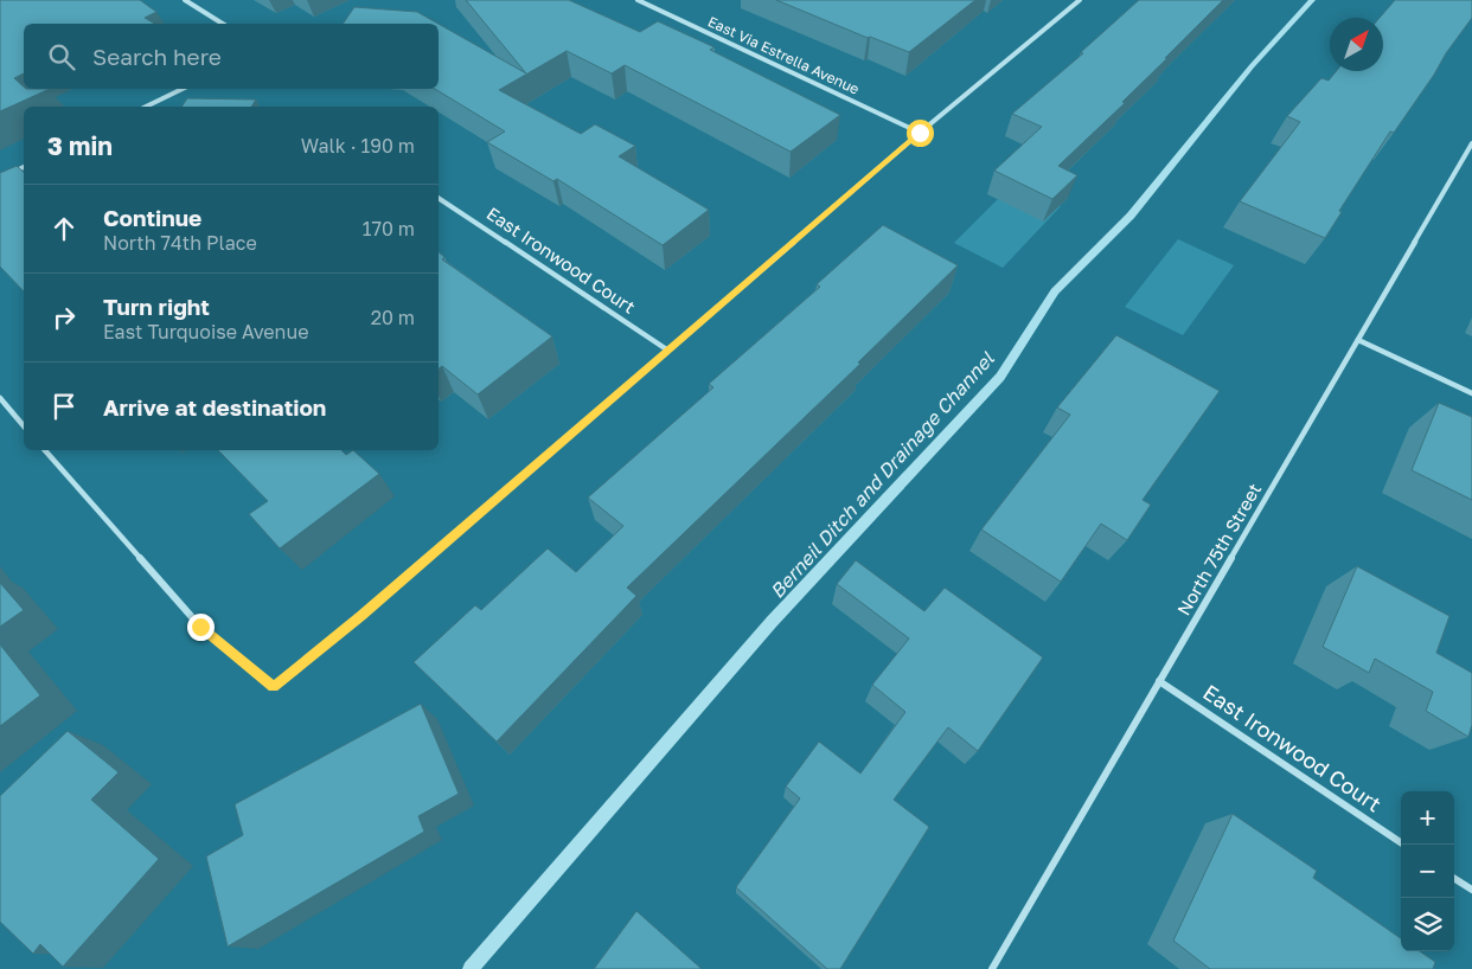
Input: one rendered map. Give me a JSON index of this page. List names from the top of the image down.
{
  "streets": {
    "street": ["East Via Estrella Avenue", "East Ironwood Court", "North 75th Street"]
  },
  "crossings": [
    ["East Ironwood Court", "North 75th Street"]
  ],
  "water": ["Berneil Ditch and Drainage Channel"],
  "north": "top right",
  "page": {
    "search": "Search here",
    "heading": ["3 min", "Walk · 190 m"],
    "list": [
      ["Continue", "North 74th Place", "170 m"],
      ["Turn right", "East Turquoise Avenue", "20 m"],
      "Arrive at destination"
    ],
    "map_buttons": ["+", "−"]
  }
}
